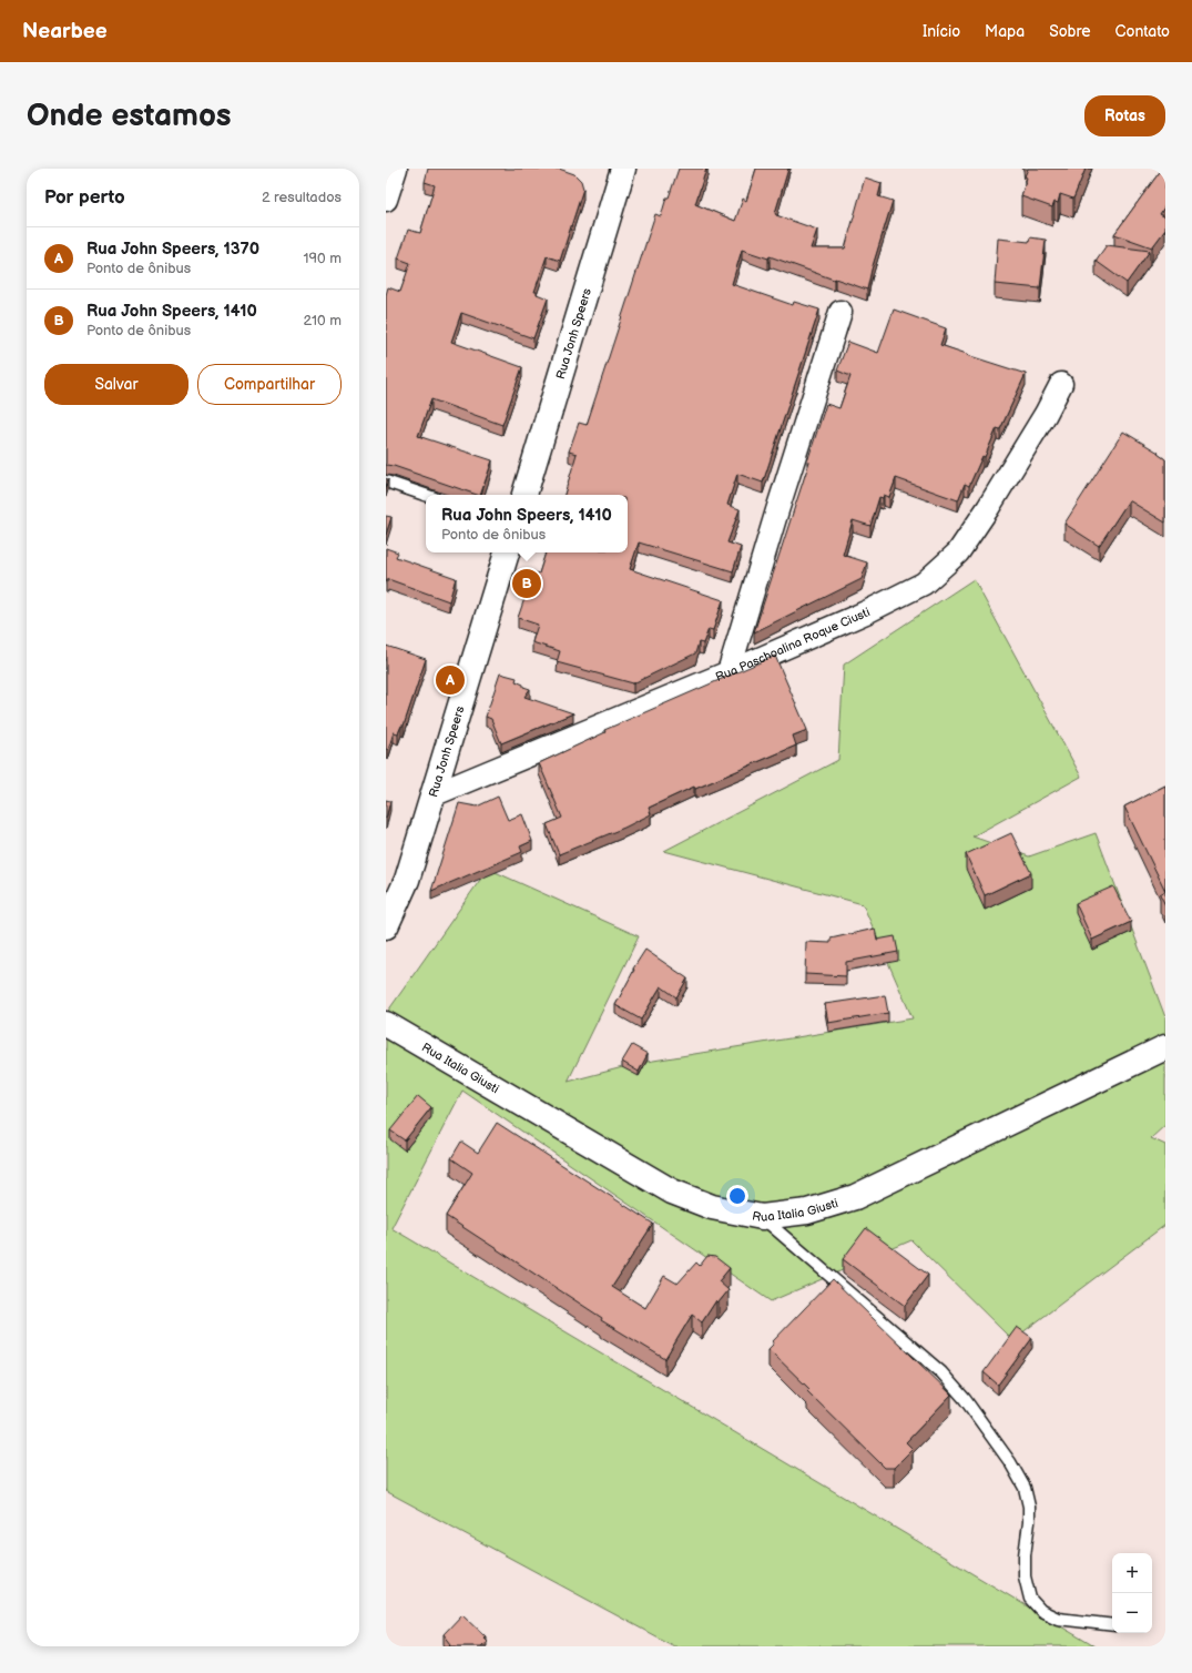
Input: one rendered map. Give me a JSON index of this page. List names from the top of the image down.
{
  "streets": {
    "street": ["Rua Jonh Speers", "Rua Paschoalina Roque Ciusti", "Rua Italia Giusti"]
  },
  "crossings": [
    ["Rua Jonh Speers", "Rua Paschoalina Roque Ciusti"]
  ],
  "page": {
    "header": "Nearbee",
    "nav": [
      "Início",
      "Mapa",
      "Sobre",
      "Contato"
    ],
    "buttons": [
      "Rotas",
      ["Salvar", "Compartilhar"]
    ],
    "title": "Onde estamos",
    "heading": ["Por perto", "2 resultados"],
    "list": [
      {
        "mark": "A",
        "name": "Rua John Speers, 1370",
        "note": "Ponto de ônibus",
        "value": "190 m"
      },
      {
        "mark": "B",
        "name": "Rua John Speers, 1410",
        "note": "Ponto de ônibus",
        "value": "210 m"
      }
    ],
    "popup": ["Rua John Speers, 1410", "Ponto de ônibus"],
    "pins": ["B", "A"],
    "map_buttons": ["+", "−"]
  }
}
